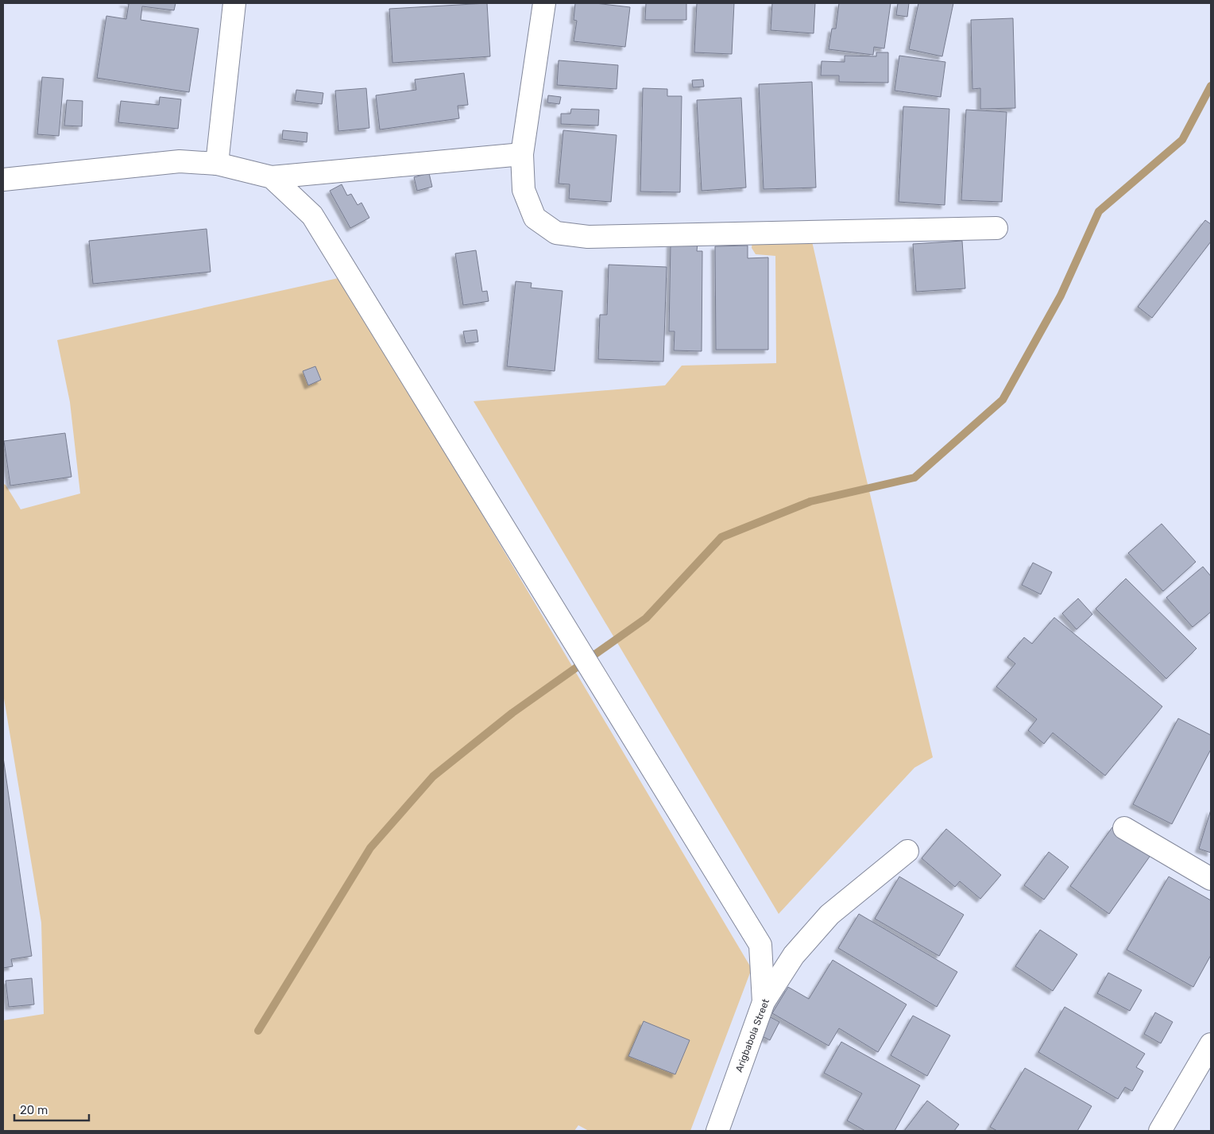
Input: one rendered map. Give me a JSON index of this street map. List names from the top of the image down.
{
  "streets": {
    "street": ["Arigbabola Street"]
  },
  "scale_bar": "20 m"
}
